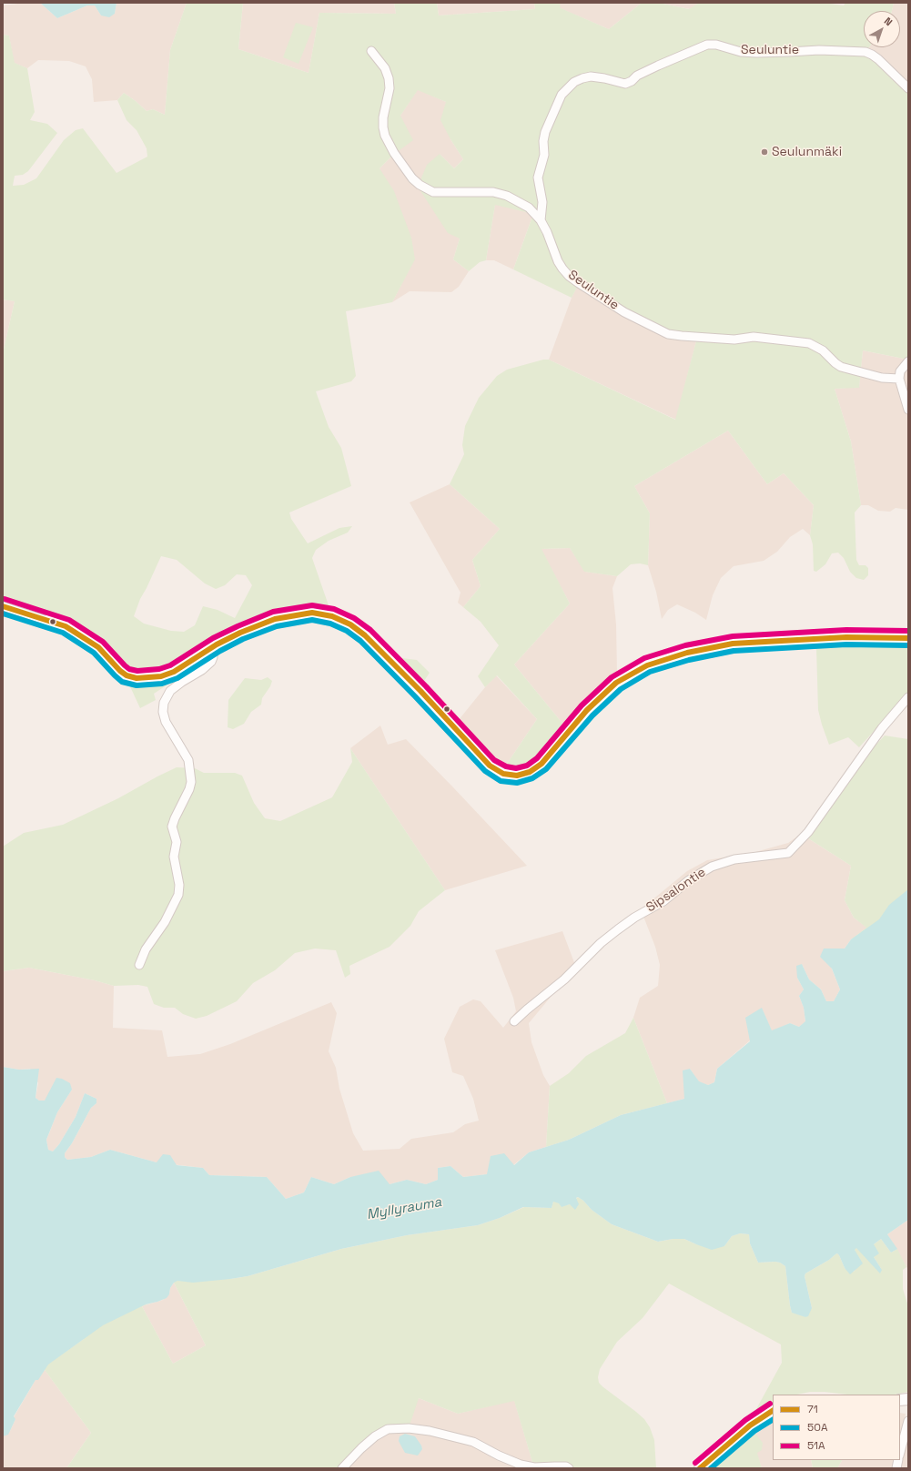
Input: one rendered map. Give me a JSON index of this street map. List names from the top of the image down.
{
  "streets": {
    "street": ["Seuluntie", "Sipsalontie"]
  },
  "water": ["Myllyrauma"],
  "places": ["Seulunmäki"],
  "lines": ["transit line 51A", "transit line 71", "transit line 50A"],
  "legend": ["71", "50A", "51A"],
  "north": "top right"
}
